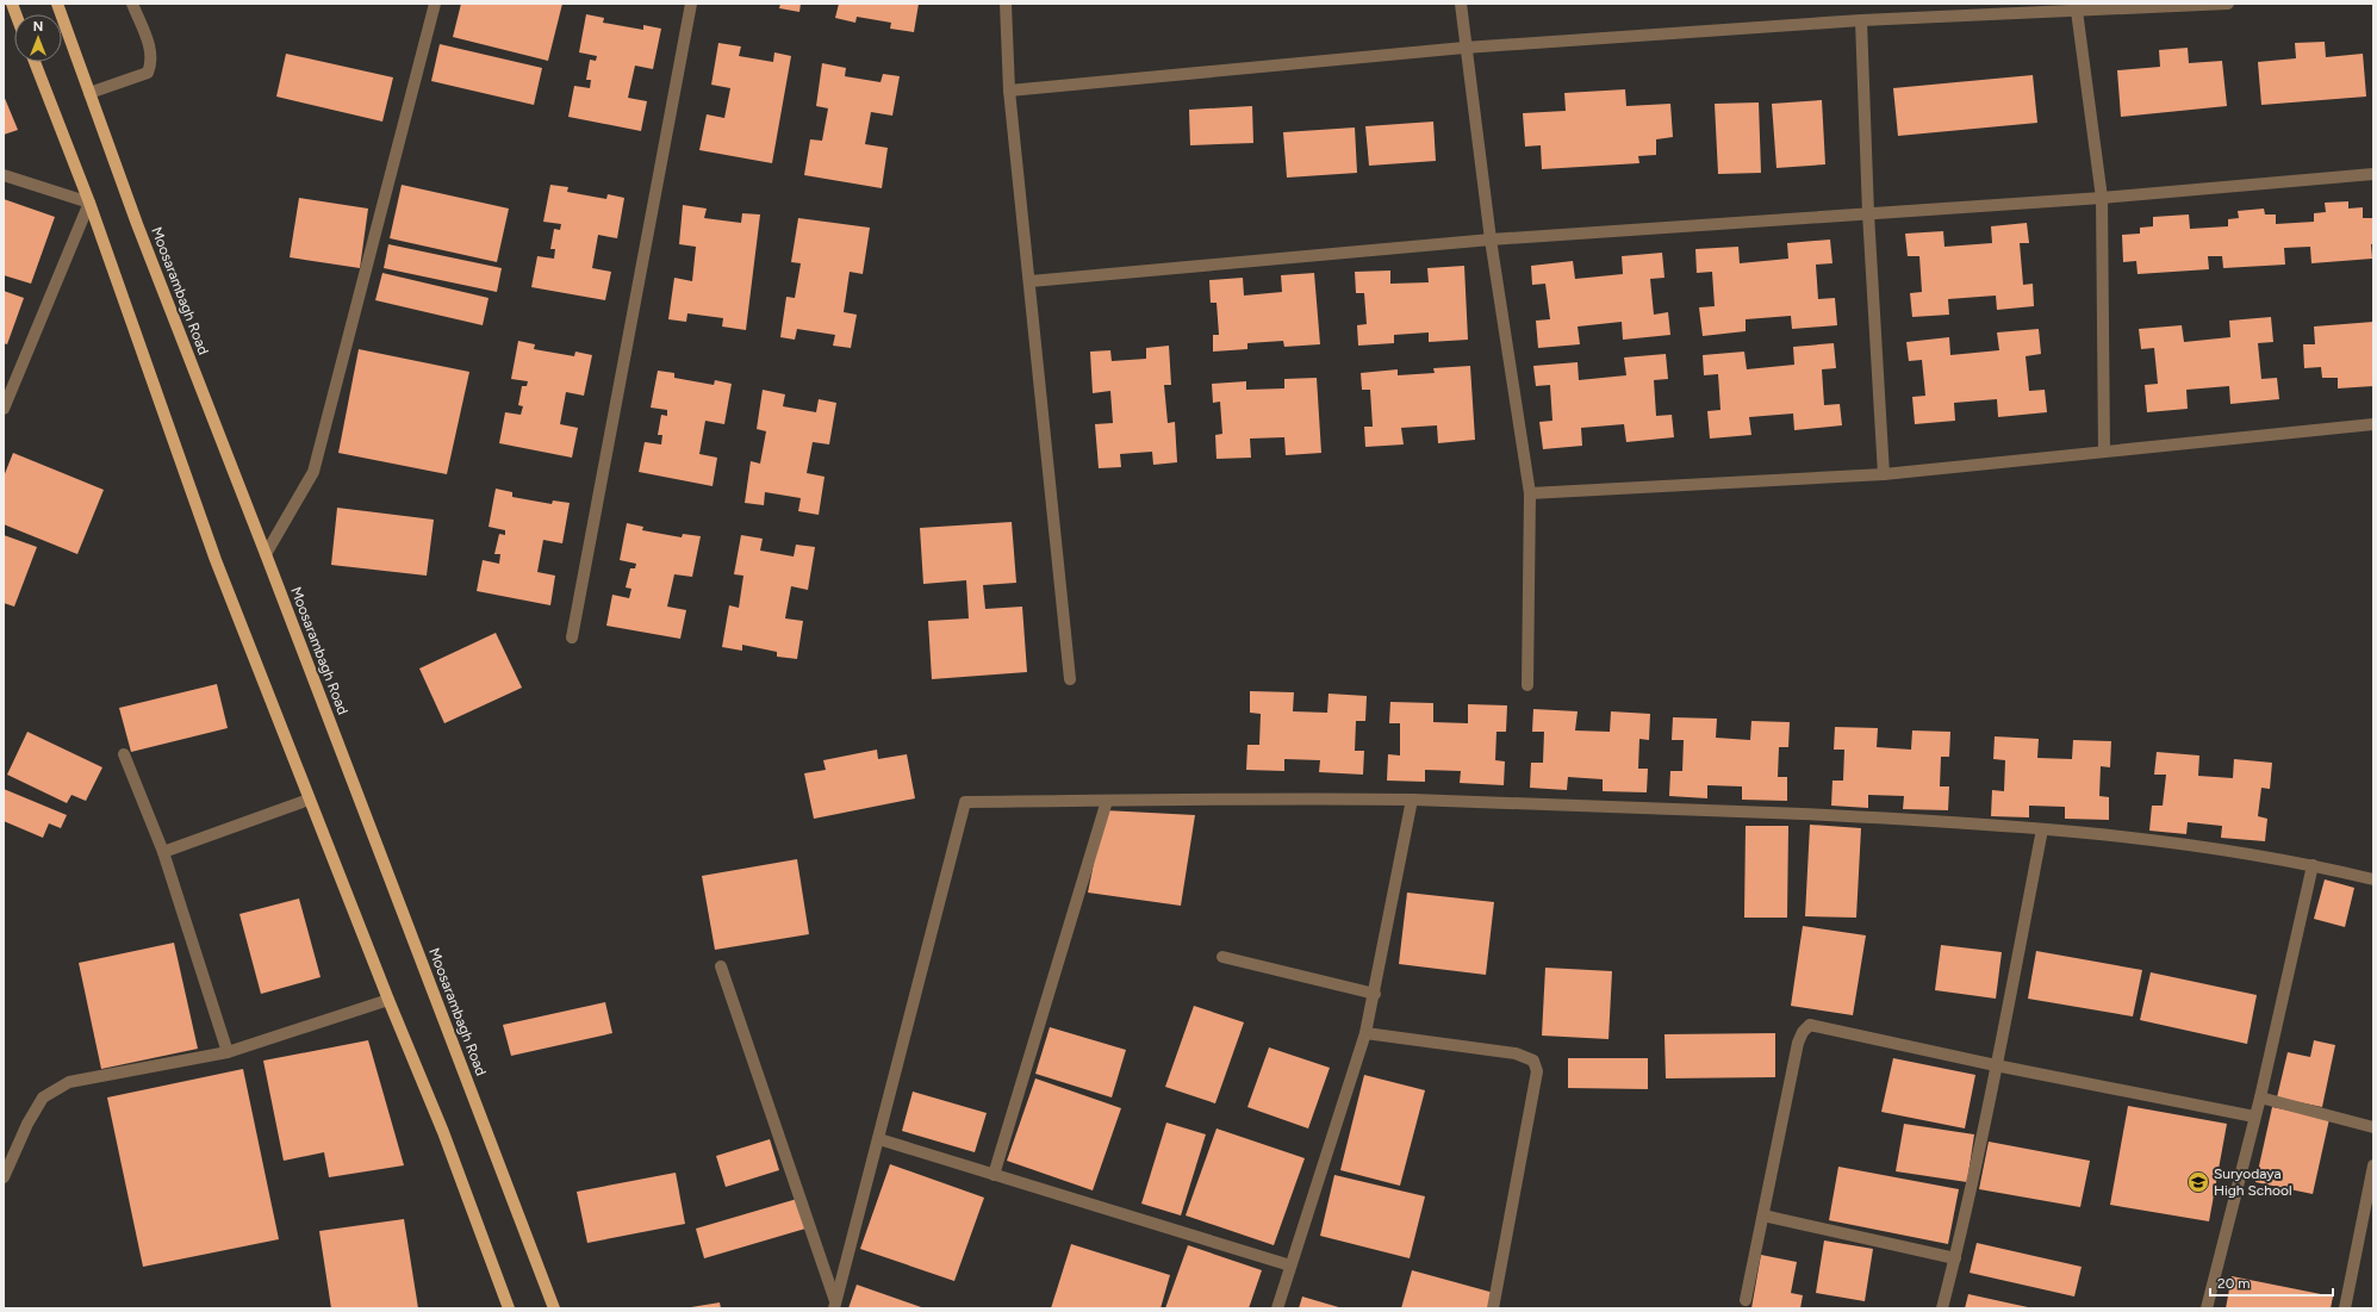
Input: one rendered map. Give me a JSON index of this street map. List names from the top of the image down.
{
  "streets": {
    "main road": ["Moosarambagh Road"]
  },
  "places": {
    "school or university": ["Suryodaya High School"]
  },
  "scale_bar": "20 m",
  "north": "top"
}
